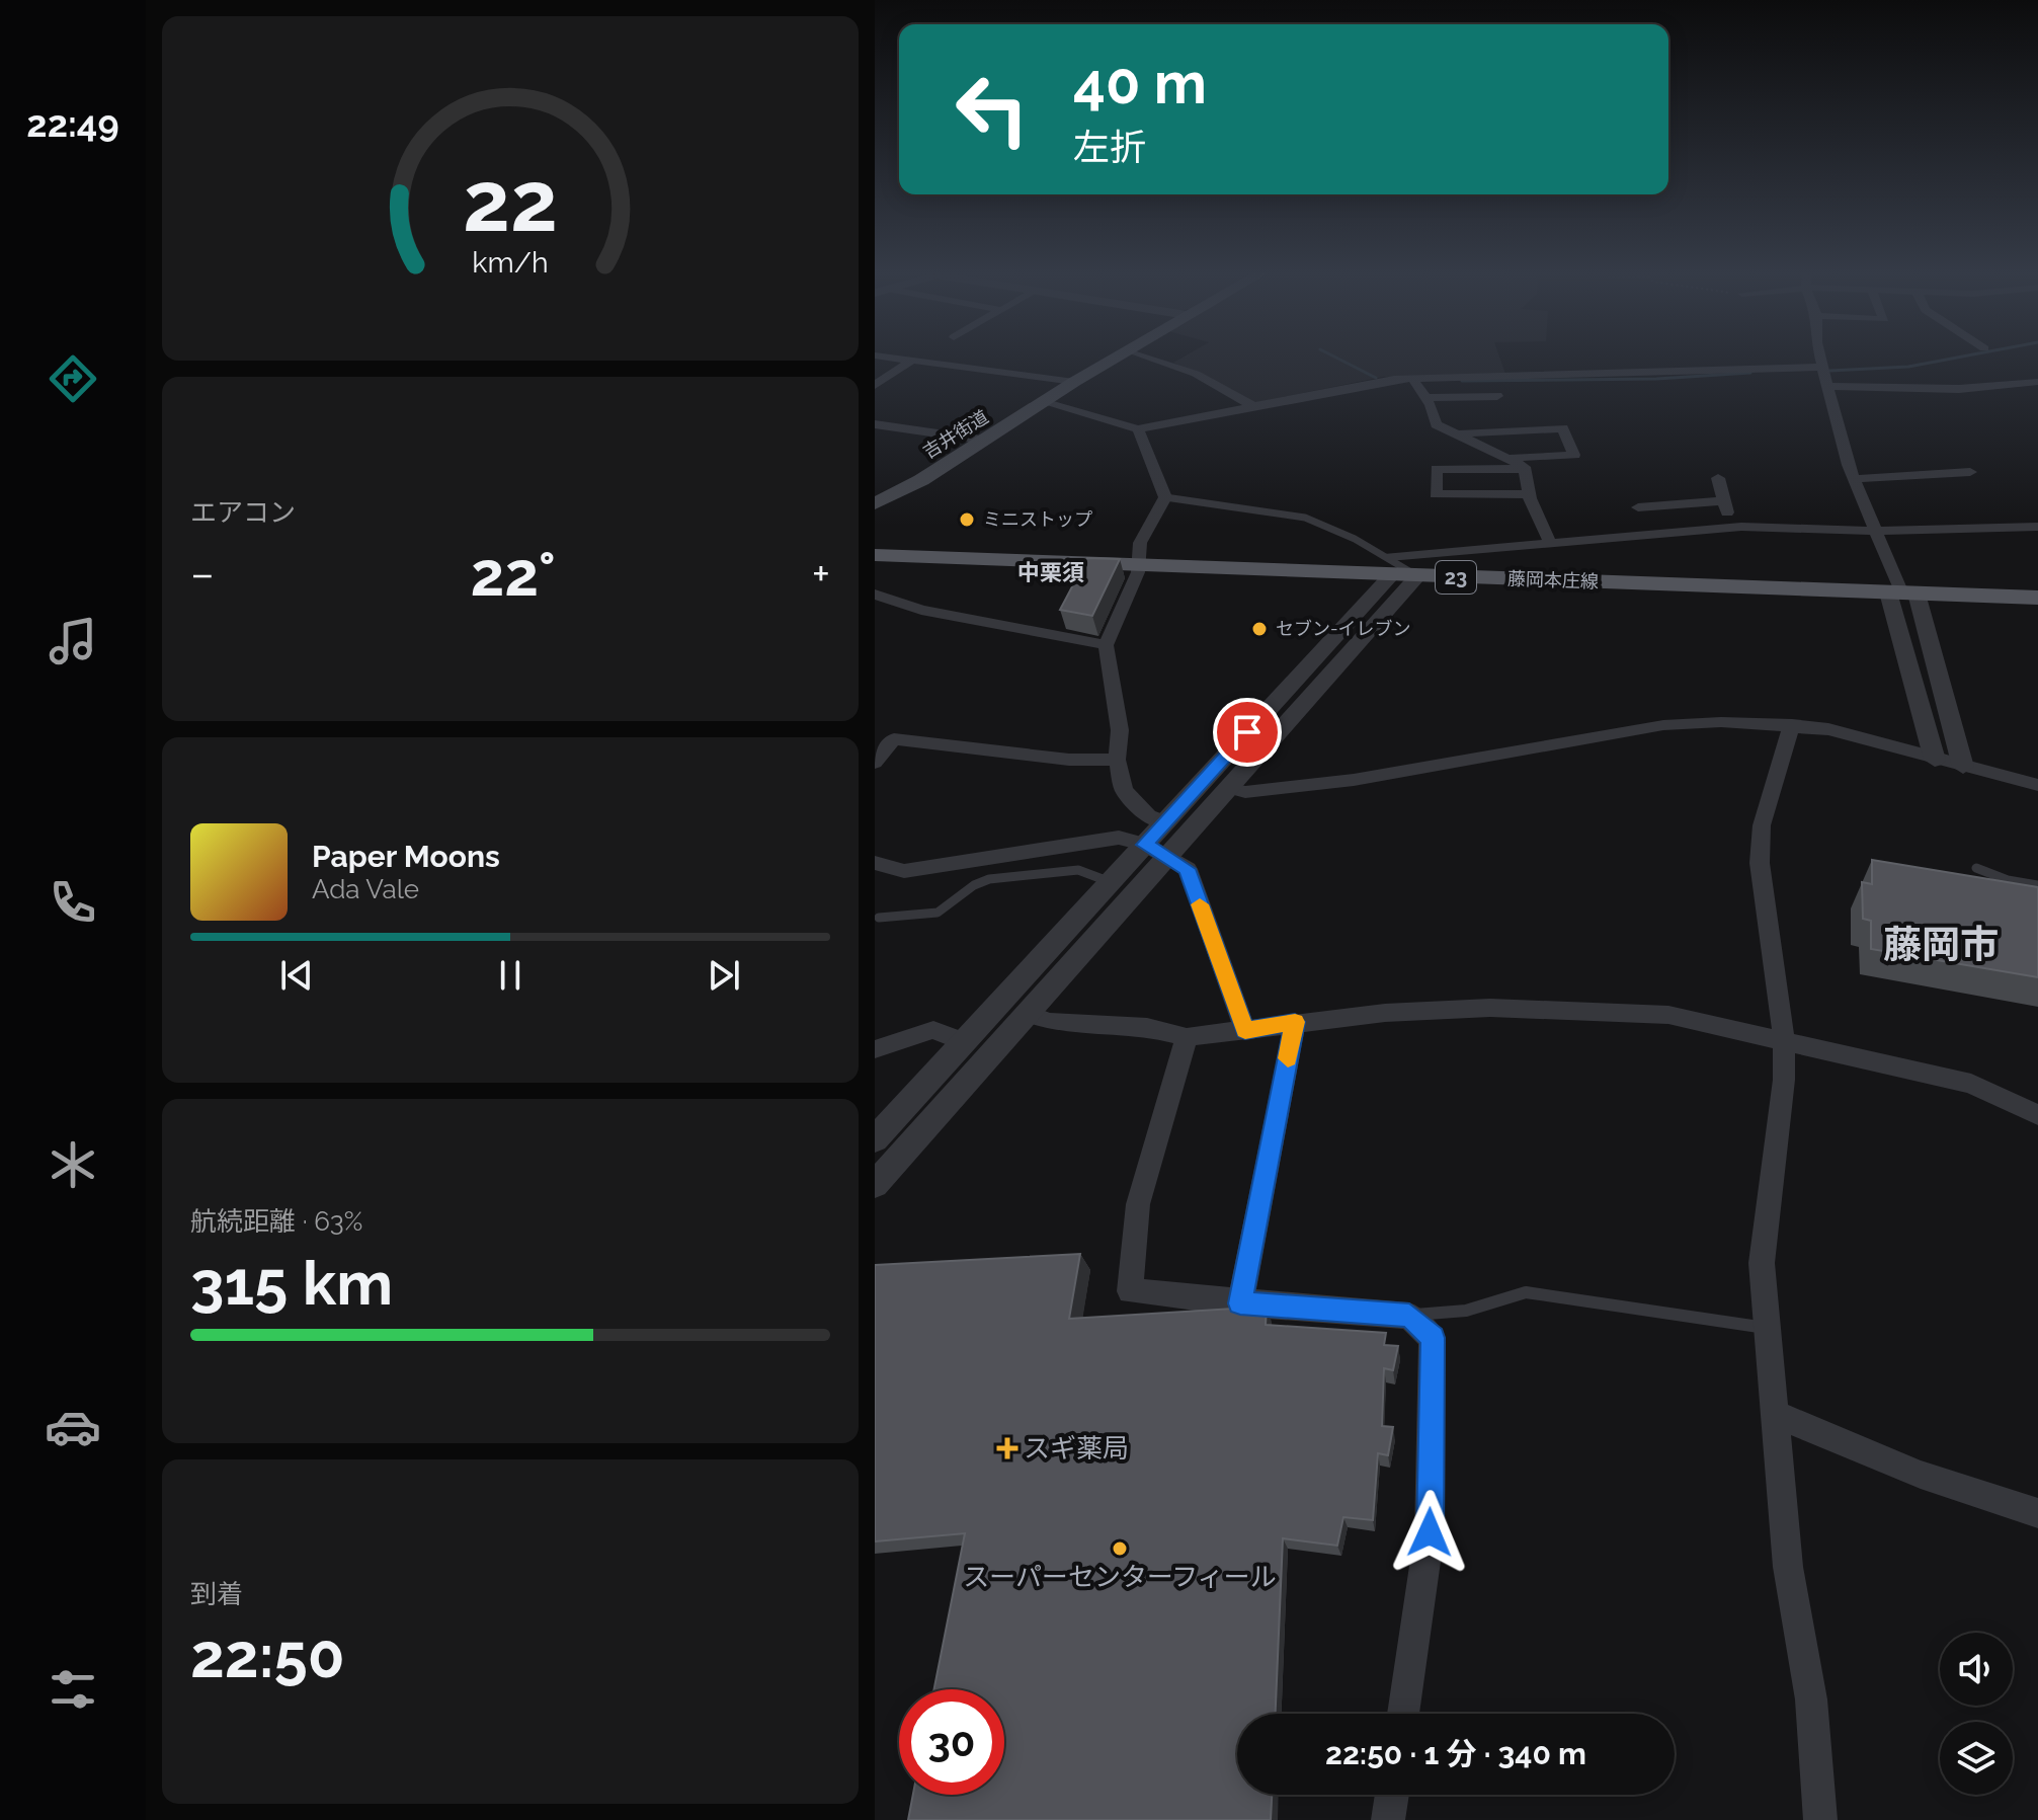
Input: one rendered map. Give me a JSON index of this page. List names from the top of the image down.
{
  "streets": {
    "main road": ["吉井街道", "23", "藤岡本庄線"]
  },
  "districts": ["中栗須", "藤岡市"],
  "places": {
    "other": ["ミニストップ", "セブン-イレブン", "スーパーセンターフィール"],
    "health": ["スギ薬局"]
  },
  "page": {
    "tabs": "22:49",
    "turn": ["40 m", "左折"],
    "tile": [
      "エアコン",
      ["航続距離 · 63%", "315 km"],
      ["到着", "22:50"]
    ],
    "heat": ["−", "22°", "+"],
    "song": ["Paper Moons", "Ada Vale"],
    "limit": "30",
    "trip": "22:50 · 1 分 · 340 m",
    "gauge": ["22", "km/h"]
  }
}
